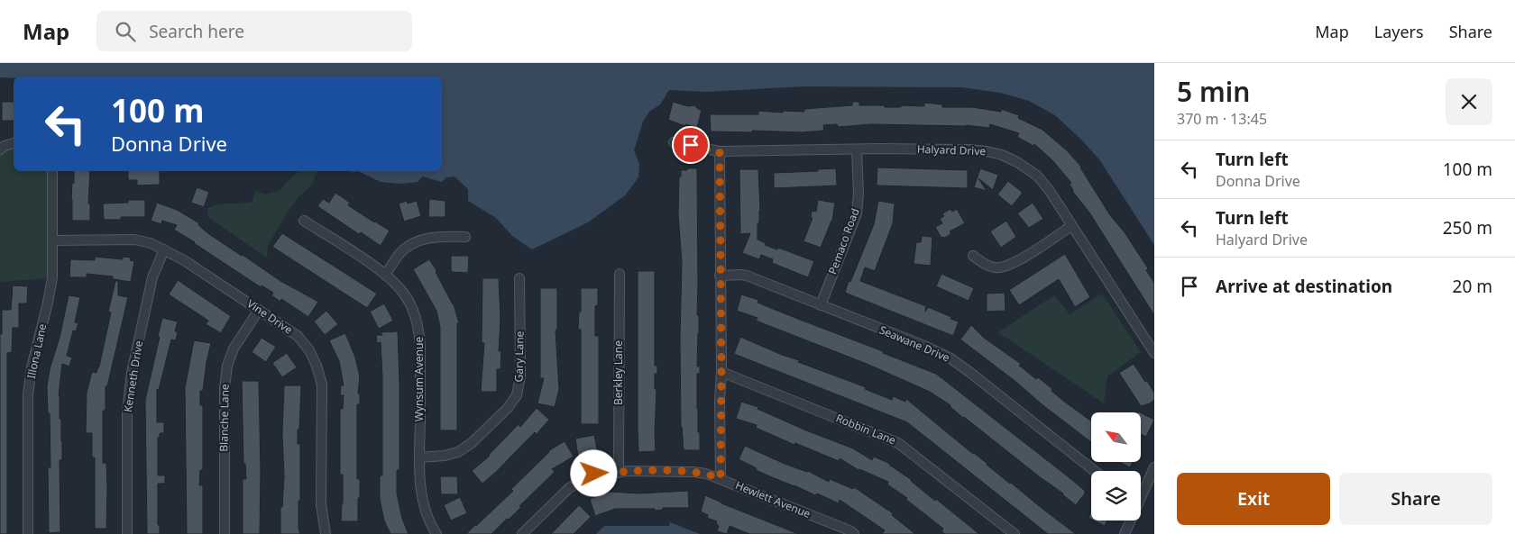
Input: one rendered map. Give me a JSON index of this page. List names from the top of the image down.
{
  "streets": {
    "street": [
      "Halyard Drive",
      "Pemaco Road",
      "Vine Drive",
      "Seawane Drive",
      "Illona Lane",
      "Gary Lane",
      "Berkley Lane",
      "Kenneth Drive",
      "Wynsum Avenue",
      "Blanche Lane",
      "Robbin Lane",
      "Hewlett Avenue"
    ]
  },
  "crossings": [
    ["Halyard Drive", "Pemaco Road"],
    ["Pemaco Road", "Seawane Drive"],
    ["Vine Drive", "Illona Lane"],
    ["Vine Drive", "Kenneth Drive"],
    ["Vine Drive", "Blanche Lane"],
    ["Gary Lane", "Wynsum Avenue"],
    ["Berkley Lane", "Hewlett Avenue"]
  ],
  "north": "top left",
  "page": {
    "header": "Map",
    "search": "Search here",
    "nav": ["Map", "Layers", "Share"],
    "heading": ["5 min", "370 m · 13:45"],
    "turn": ["100 m", "Donna Drive"],
    "list": [
      {
        "name": "Turn left",
        "note": "Donna Drive",
        "value": "100 m"
      },
      {
        "name": "Turn left",
        "note": "Halyard Drive",
        "value": "250 m"
      },
      {
        "name": "Arrive at destination",
        "value": "20 m"
      }
    ],
    "buttons": ["Exit", "Share"]
  }
}
